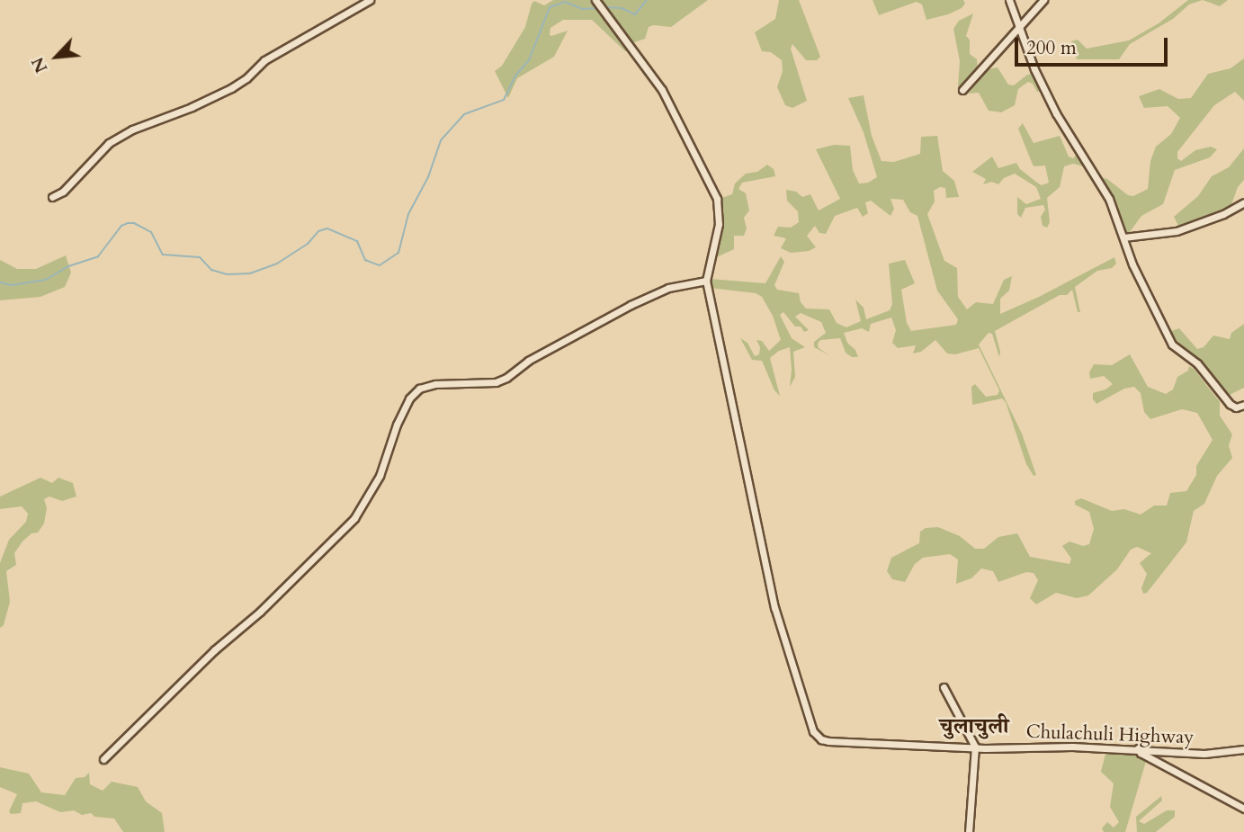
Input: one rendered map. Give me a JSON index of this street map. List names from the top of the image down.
{
  "streets": {
    "street": ["Chulachuli Highway"]
  },
  "districts": ["चुलाचुली"],
  "scale_bar": "200 m",
  "north": "bottom left"
}
